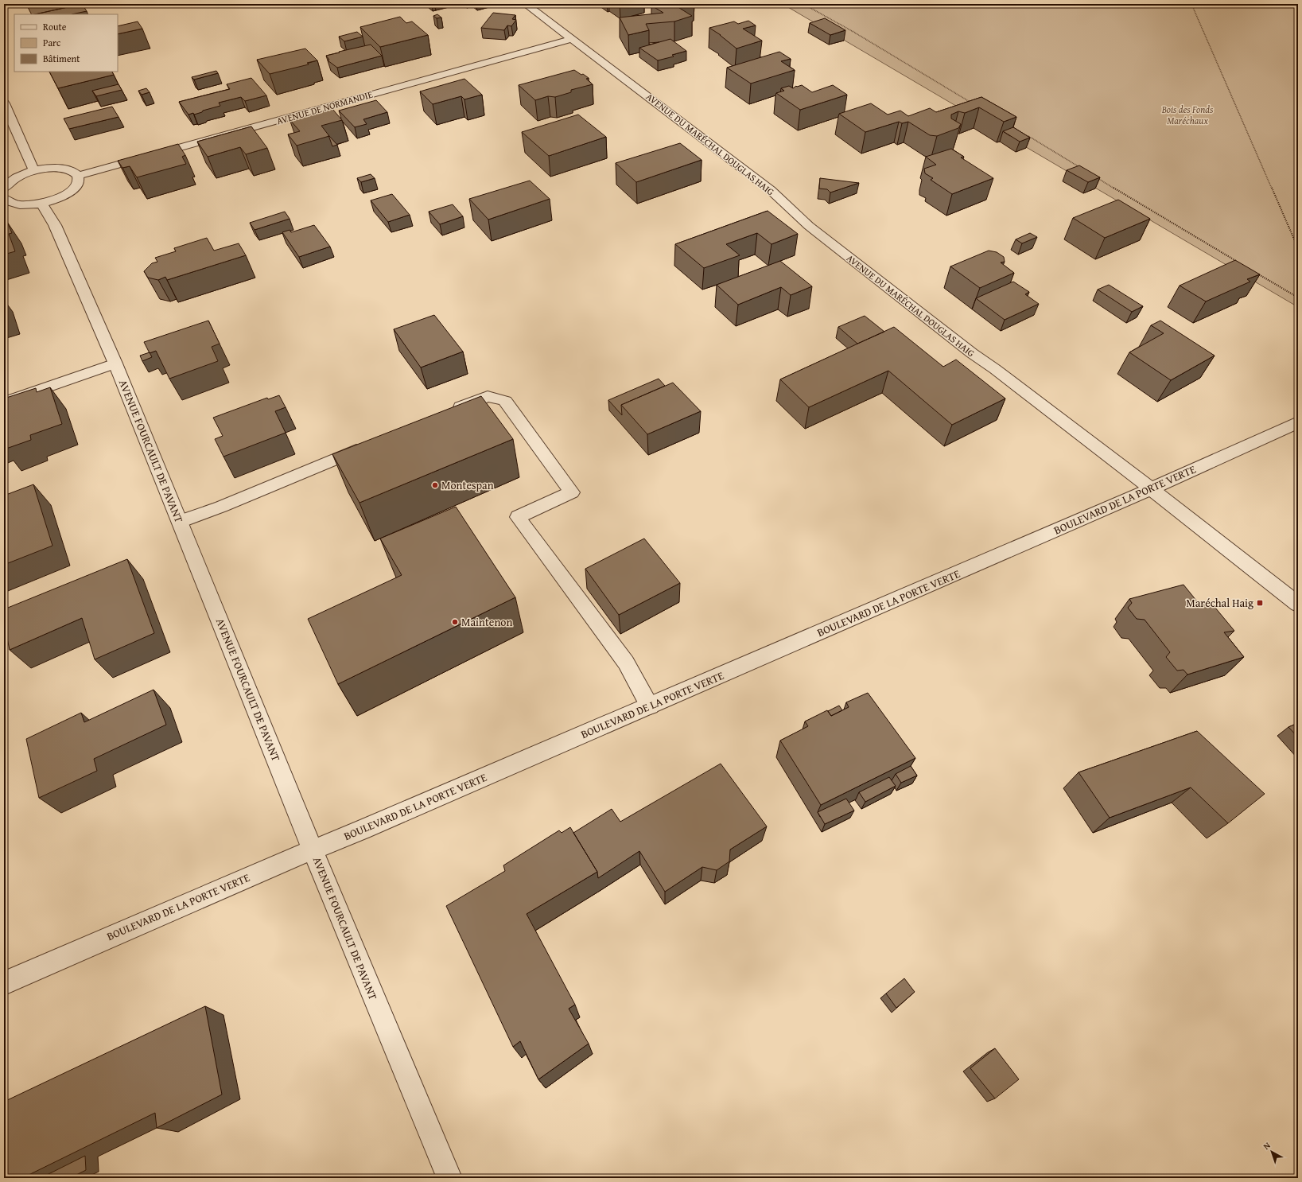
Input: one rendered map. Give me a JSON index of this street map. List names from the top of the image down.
{
  "streets": {
    "street": [
      "AVENUE DE NORMANDIE",
      "AVENUE DU MARÉCHAL DOUGLAS HAIG",
      "AVENUE FOURCAULT DE PAVANT",
      "BOULEVARD DE LA PORTE VERTE"
    ]
  },
  "crossings": [
    ["AVENUE DE NORMANDIE", "AVENUE DU MARÉCHAL DOUGLAS HAIG"],
    ["AVENUE DU MARÉCHAL DOUGLAS HAIG", "BOULEVARD DE LA PORTE VERTE"],
    ["AVENUE FOURCAULT DE PAVANT", "BOULEVARD DE LA PORTE VERTE"]
  ],
  "parks": ["Bois des Fonds Maréchaux"],
  "places": {
    "other": ["Montespan", "Maintenon"],
    "transit": ["Maréchal Haig"]
  },
  "legend": ["Route", "Parc", "Bâtiment"],
  "north": "top left"
}
